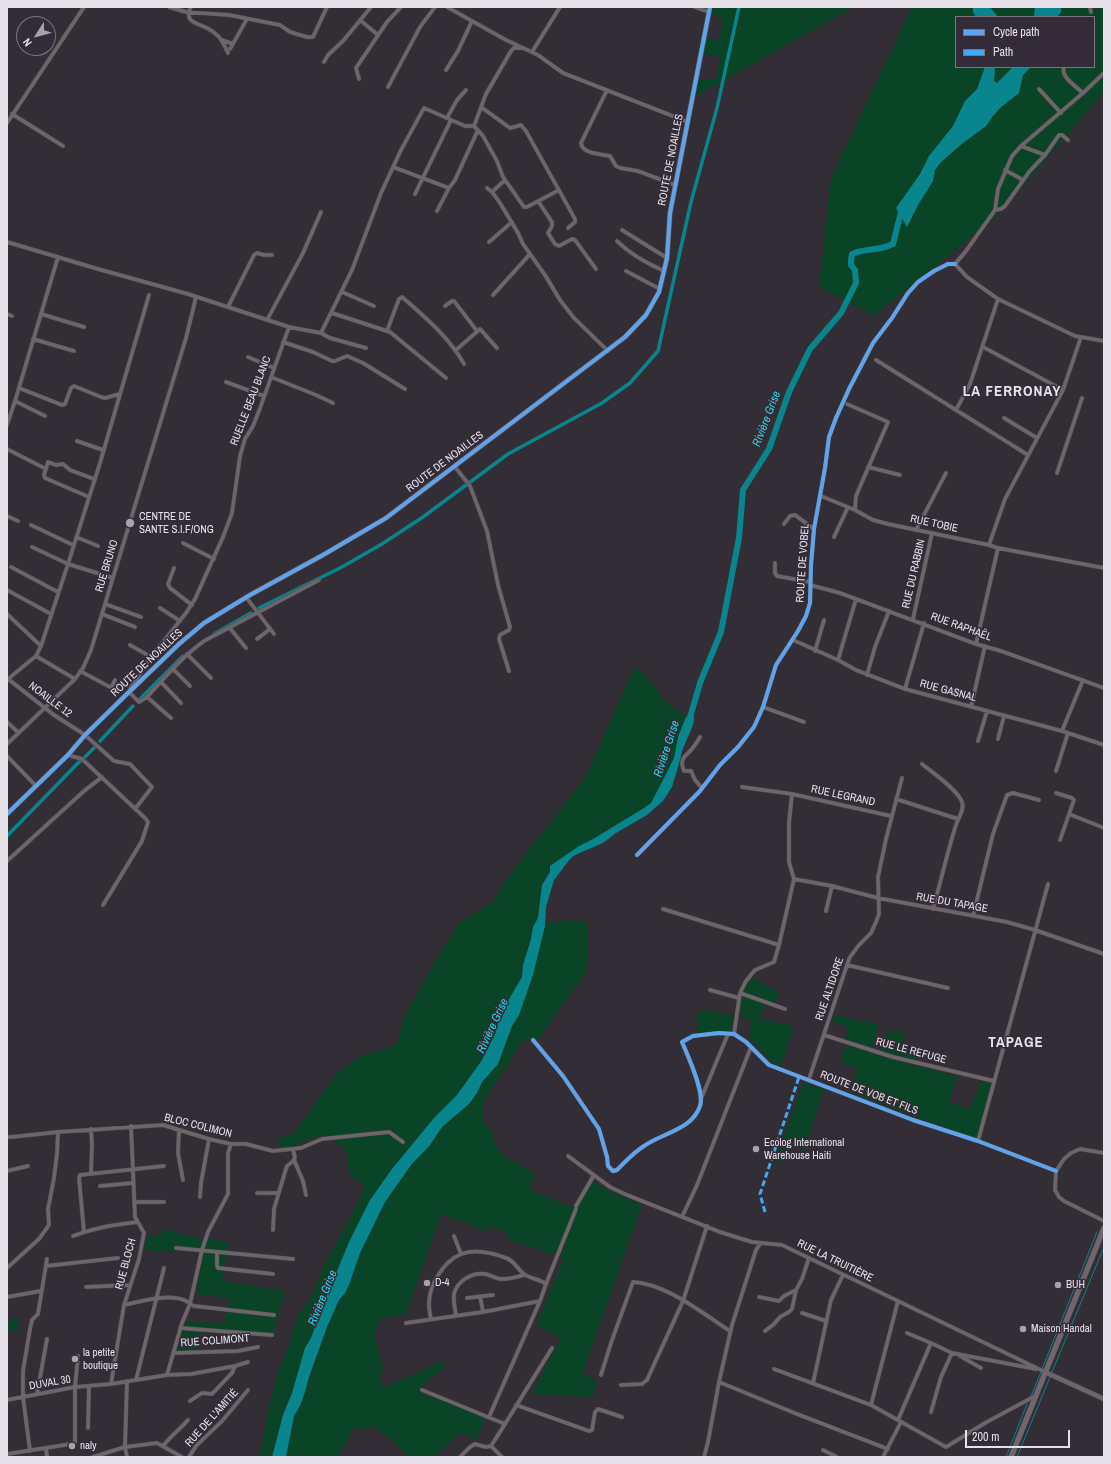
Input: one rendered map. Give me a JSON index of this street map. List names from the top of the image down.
{
  "streets": {
    "street": [
      "ROUTE DE NOAILLES",
      "RUELLE BEAU BLANC",
      "RUE TOBIE",
      "ROUTE DE VOBEL",
      "RUE BRUNO",
      "RUE DU RABBIN",
      "RUE RAPHAËL",
      "RUE GASNAL",
      "NOAILLE 12",
      "RUE LEGRAND",
      "RUE DU TAPAGE",
      "RUE ALTIDORE",
      "RUE LE REFUGE",
      "ROUTE DE VOB ET FILS",
      "BLOC COLIMON",
      "RUE LA TRUITIÈRE",
      "RUE BLOCH",
      "RUE COLIMONT",
      "DUVAL 30",
      "RUE DE L'AMITIÉ"
    ]
  },
  "crossings": [
    ["ROUTE DE NOAILLES", "RUELLE BEAU BLANC"],
    ["ROUTE DE NOAILLES", "NOAILLE 12"],
    ["RUE TOBIE", "ROUTE DE VOBEL"],
    ["RUE TOBIE", "RUE DU RABBIN"],
    ["ROUTE DE VOBEL", "RUE RAPHAËL"],
    ["ROUTE DE VOBEL", "RUE GASNAL"],
    ["RUE BRUNO", "NOAILLE 12"],
    ["RUE DU RABBIN", "RUE RAPHAËL"],
    ["RUE LEGRAND", "RUE ALTIDORE"],
    ["RUE DU TAPAGE", "RUE ALTIDORE"],
    ["RUE ALTIDORE", "RUE LE REFUGE"],
    ["RUE ALTIDORE", "ROUTE DE VOB ET FILS"],
    ["BLOC COLIMON", "RUE BLOCH"],
    ["RUE BLOCH", "DUVAL 30"]
  ],
  "districts": ["LA FERRONAY", "TAPAGE"],
  "water": ["Rivière Grise"],
  "places": [
    "CENTRE DE SANTE S.I.F/ONG",
    "Ecolog International Warehouse Haiti",
    "D-4",
    "BUH",
    "Maison Handal",
    "la petite boutique",
    "naly"
  ],
  "legend": ["Cycle path", "Path"],
  "scale_bar": "200 m",
  "north": "bottom left"
}
